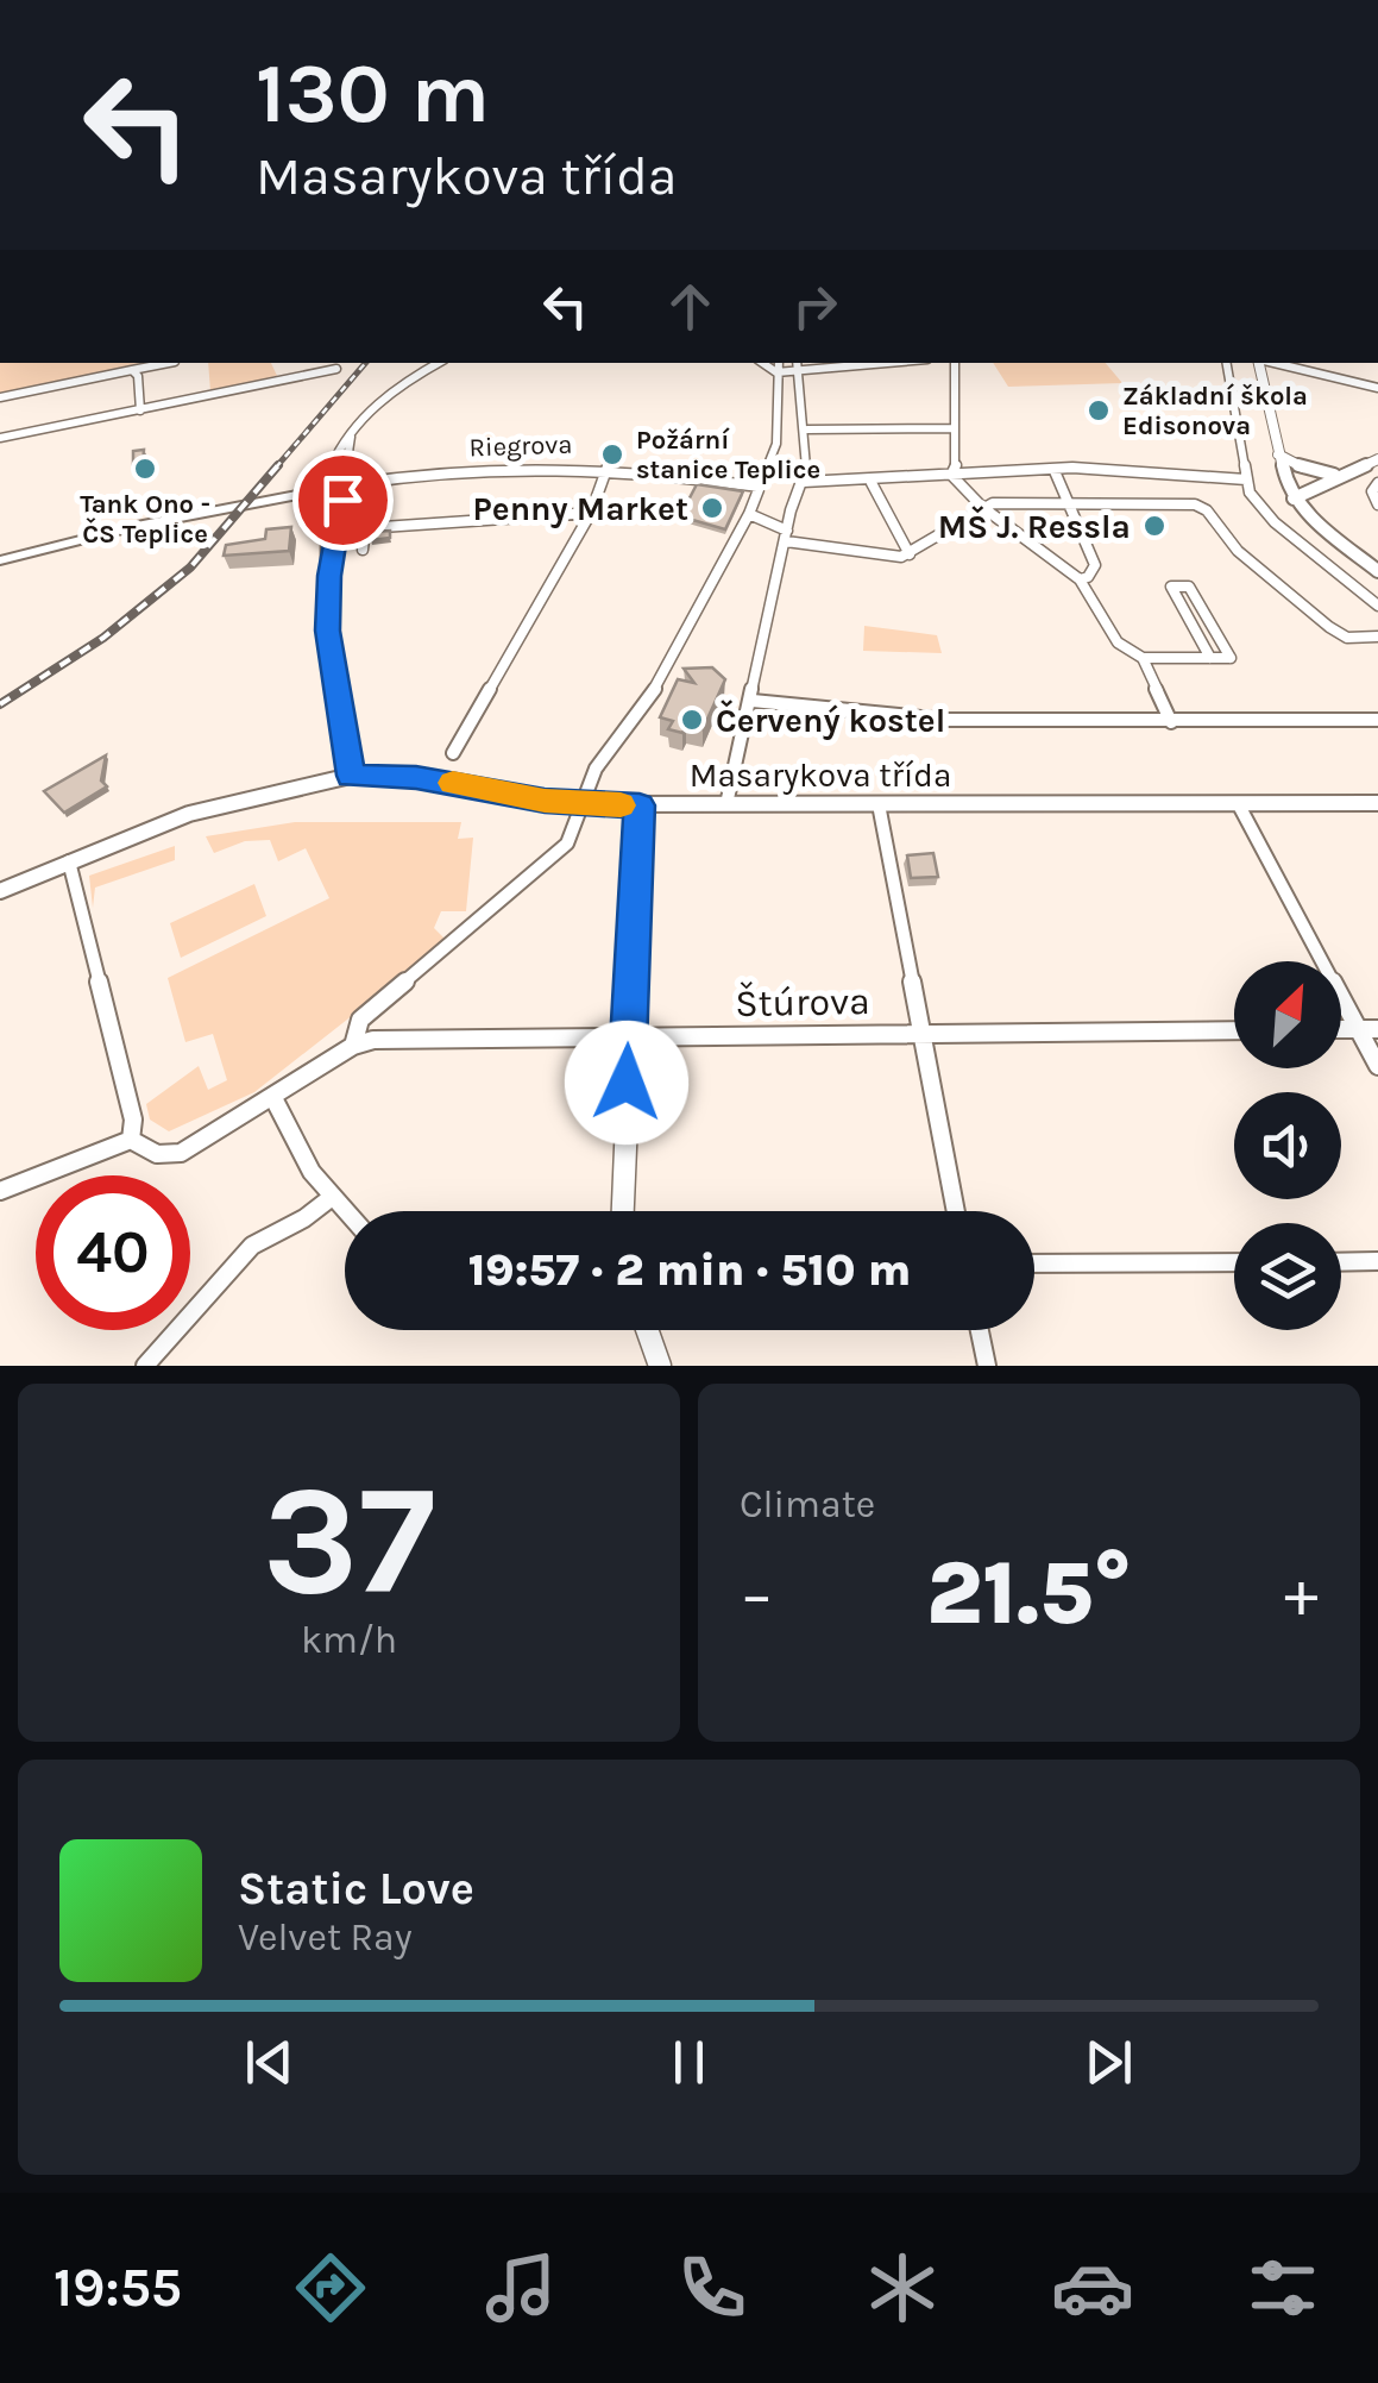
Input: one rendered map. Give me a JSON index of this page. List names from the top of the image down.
{
  "streets": {
    "main road": ["Masarykova třída"],
    "street": ["Riegrova", "Štúrova"]
  },
  "places": [
    "Základní škola Edisonova",
    "Požární stanice Teplice",
    "Tank Ono - ČS Teplice",
    "Penny Market",
    "MŠ J. Ressla",
    "Červený kostel"
  ],
  "north": "top right",
  "page": {
    "turn": ["130 m", "Masarykova třída"],
    "limit": "40",
    "trip": "19:57 · 2 min · 510 m",
    "tile": [
      ["37", "km/h"],
      "Climate"
    ],
    "heat": ["−", "21.5°", "+"],
    "song": ["Static Love", "Velvet Ray"],
    "tabs": "19:55"
  }
}
